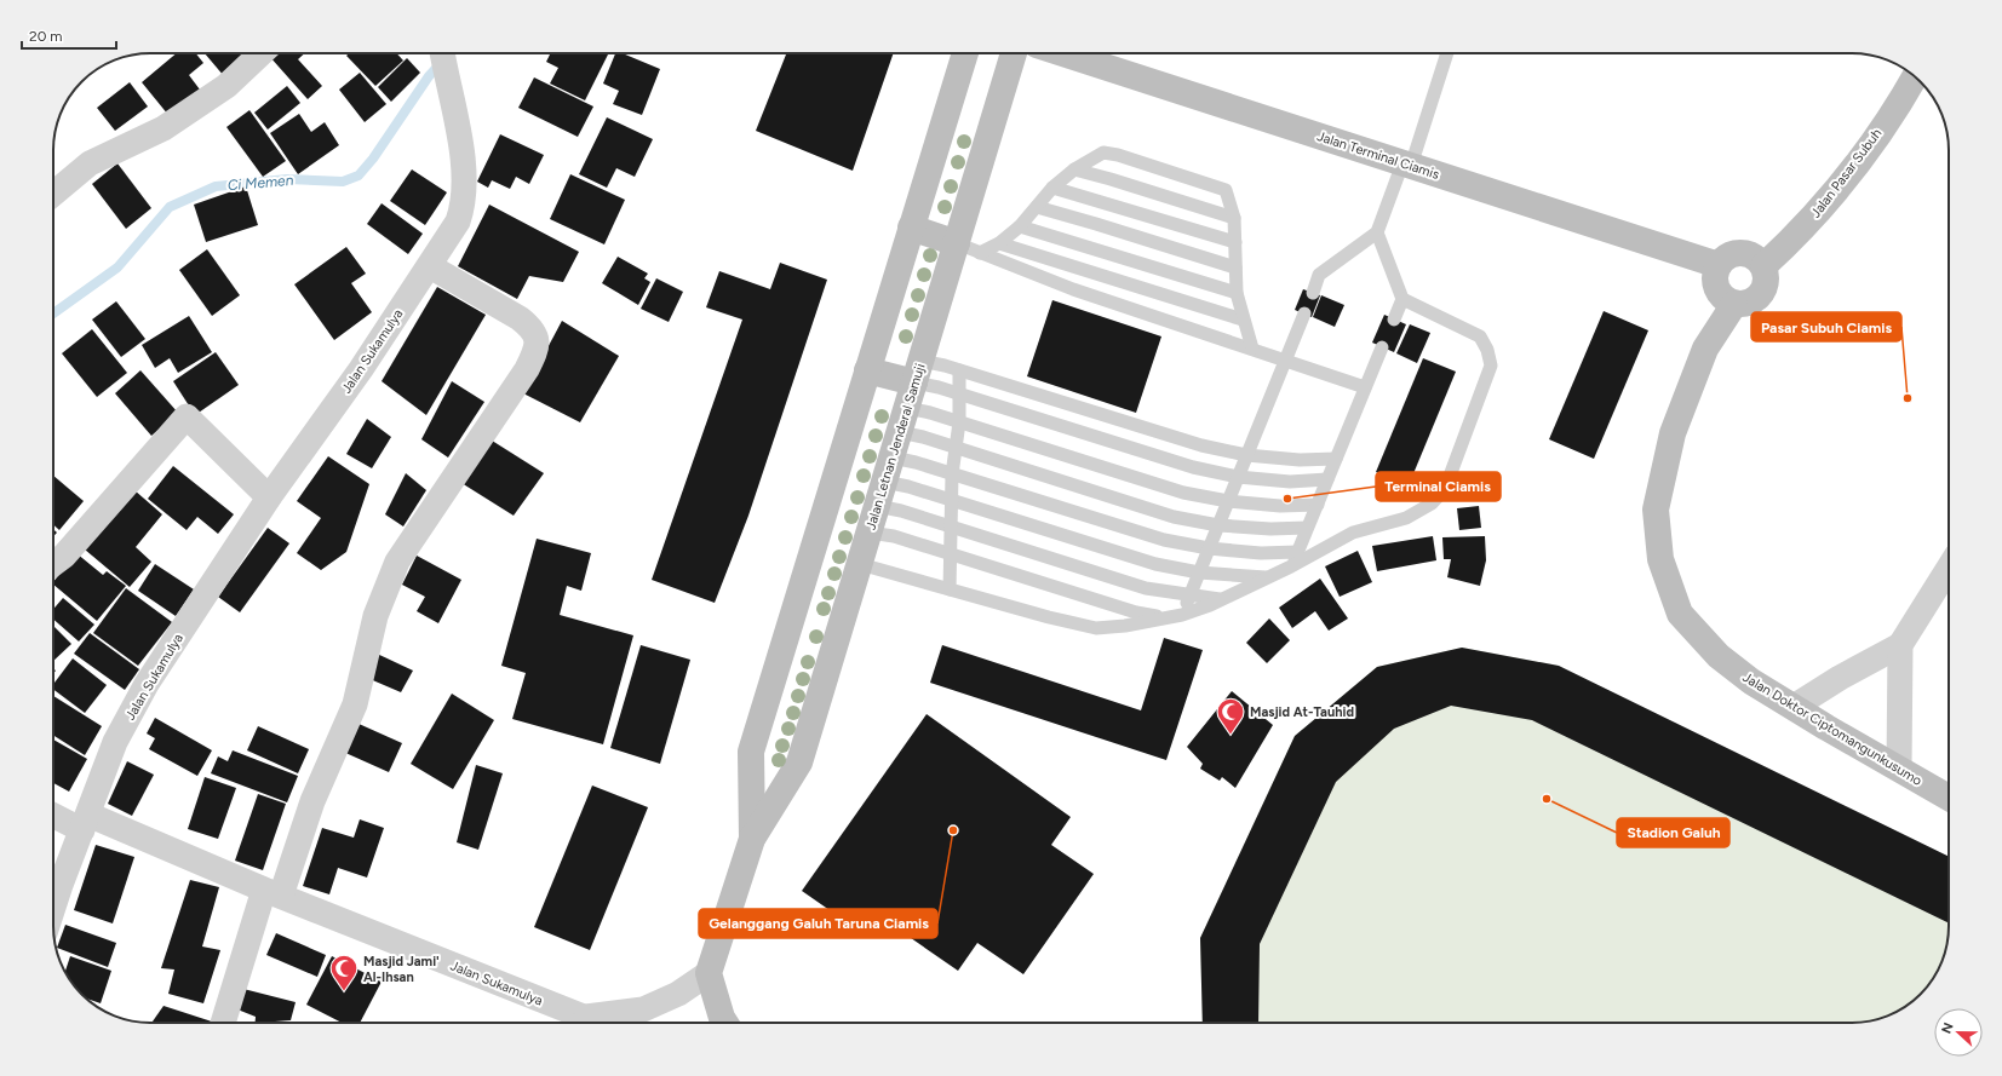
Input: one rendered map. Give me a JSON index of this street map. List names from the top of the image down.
{
  "streets": {
    "main road": [
      "Jalan Terminal Ciamis",
      "Jalan Pasar Subuh",
      "Jalan Letnan Jenderal Samuji",
      "Jalan Doktor Ciptomangunkusumo"
    ],
    "street": ["Jalan Sukamulya"]
  },
  "crossings": [
    ["Jalan Terminal Ciamis", "Jalan Pasar Subuh"],
    ["Jalan Terminal Ciamis", "Jalan Doktor Ciptomangunkusumo"],
    ["Jalan Pasar Subuh", "Jalan Doktor Ciptomangunkusumo"]
  ],
  "water": ["Ci Memen"],
  "places": {
    "other": [
      "Pasar Subuh Ciamis",
      "Terminal Ciamis",
      "Stadion Galuh",
      "Gelanggang Galuh Taruna Ciamis"
    ],
    "mosque": ["Masjid At-Tauhid", "Masjid Jami' Al-Ihsan"]
  },
  "scale_bar": "20 m",
  "north": "left"
}
